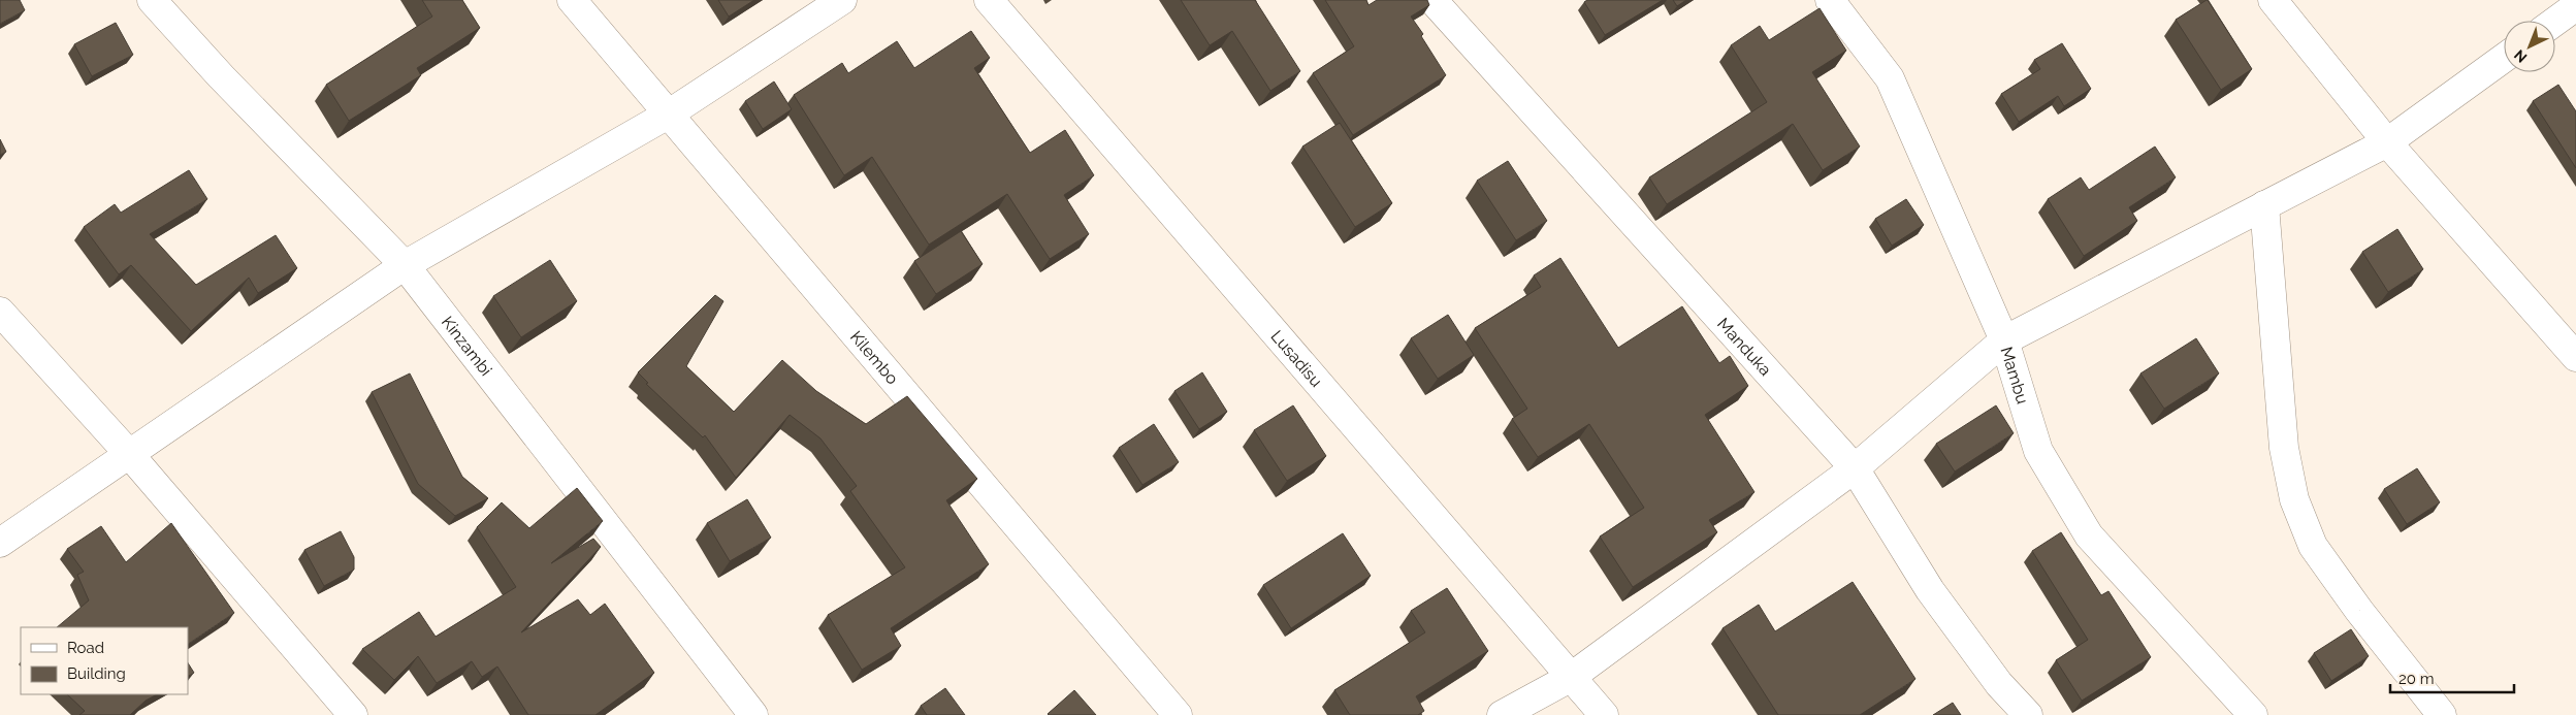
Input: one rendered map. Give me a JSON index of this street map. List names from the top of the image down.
{
  "streets": {
    "street": [
      "Kinzambi",
      "Manduka",
      "Kilembo",
      "Lusadisu",
      "Mambu"
    ]
  },
  "legend": ["Road", "Building"],
  "scale_bar": "20 m",
  "north": "bottom left"
}
